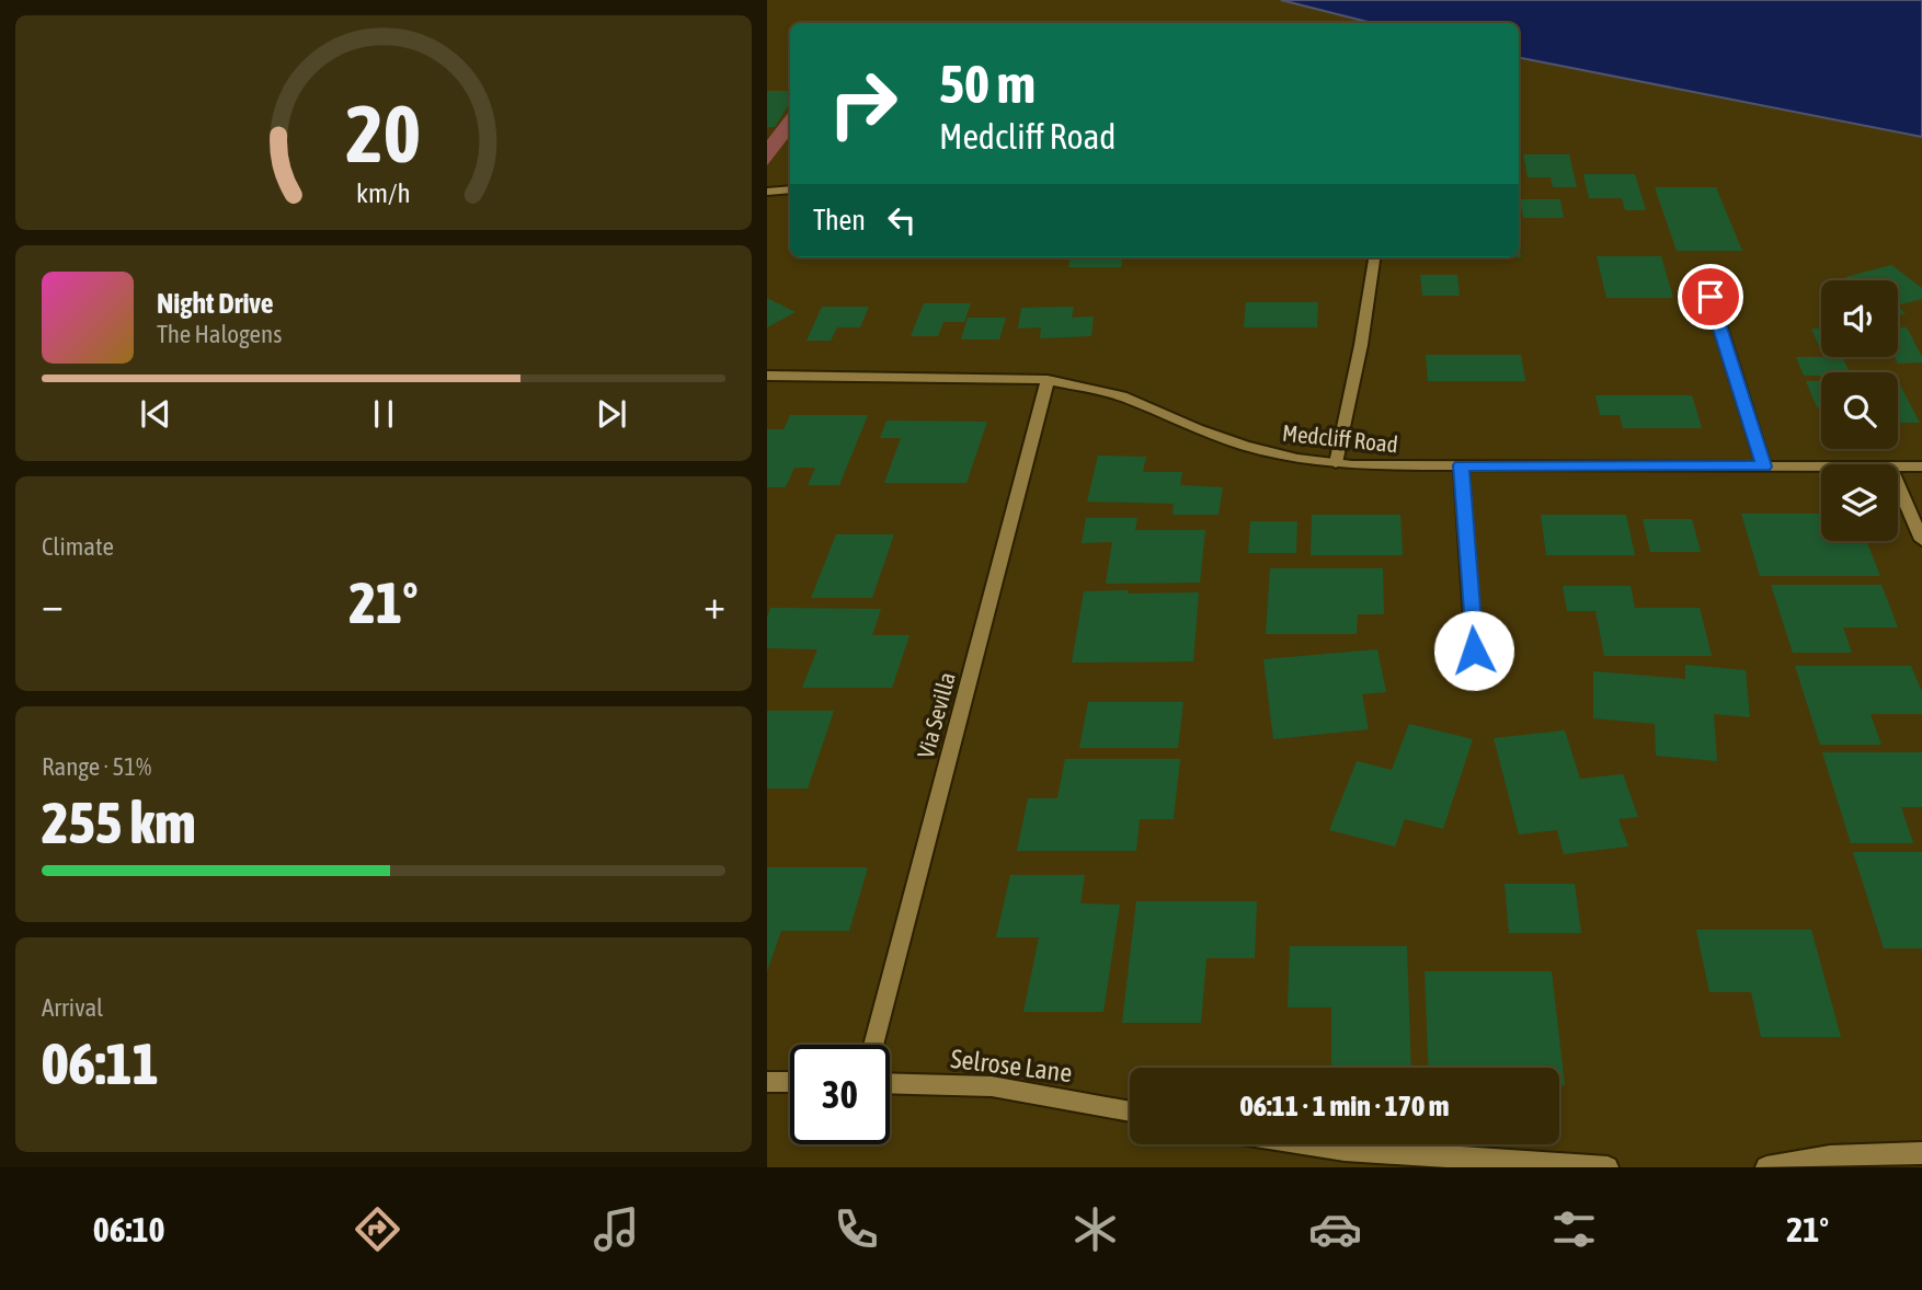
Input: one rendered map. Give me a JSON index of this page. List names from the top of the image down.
{
  "streets": {
    "street": ["Medcliff Road", "Via Sevilla", "Selrose Lane"]
  },
  "crossings": [
    ["Medcliff Road", "Via Sevilla"]
  ],
  "page": {
    "turn": ["50 m", "Medcliff Road"],
    "then": "Then",
    "song": ["Night Drive", "The Halogens"],
    "tile": [
      "Climate",
      ["Range · 51%", "255 km"],
      ["Arrival", "06:11"]
    ],
    "heat": ["−", "21°", "+"],
    "limit": "30",
    "trip": "06:11 · 1 min · 170 m",
    "tabs": ["06:10", "21°"],
    "gauge": ["20", "km/h"]
  }
}
